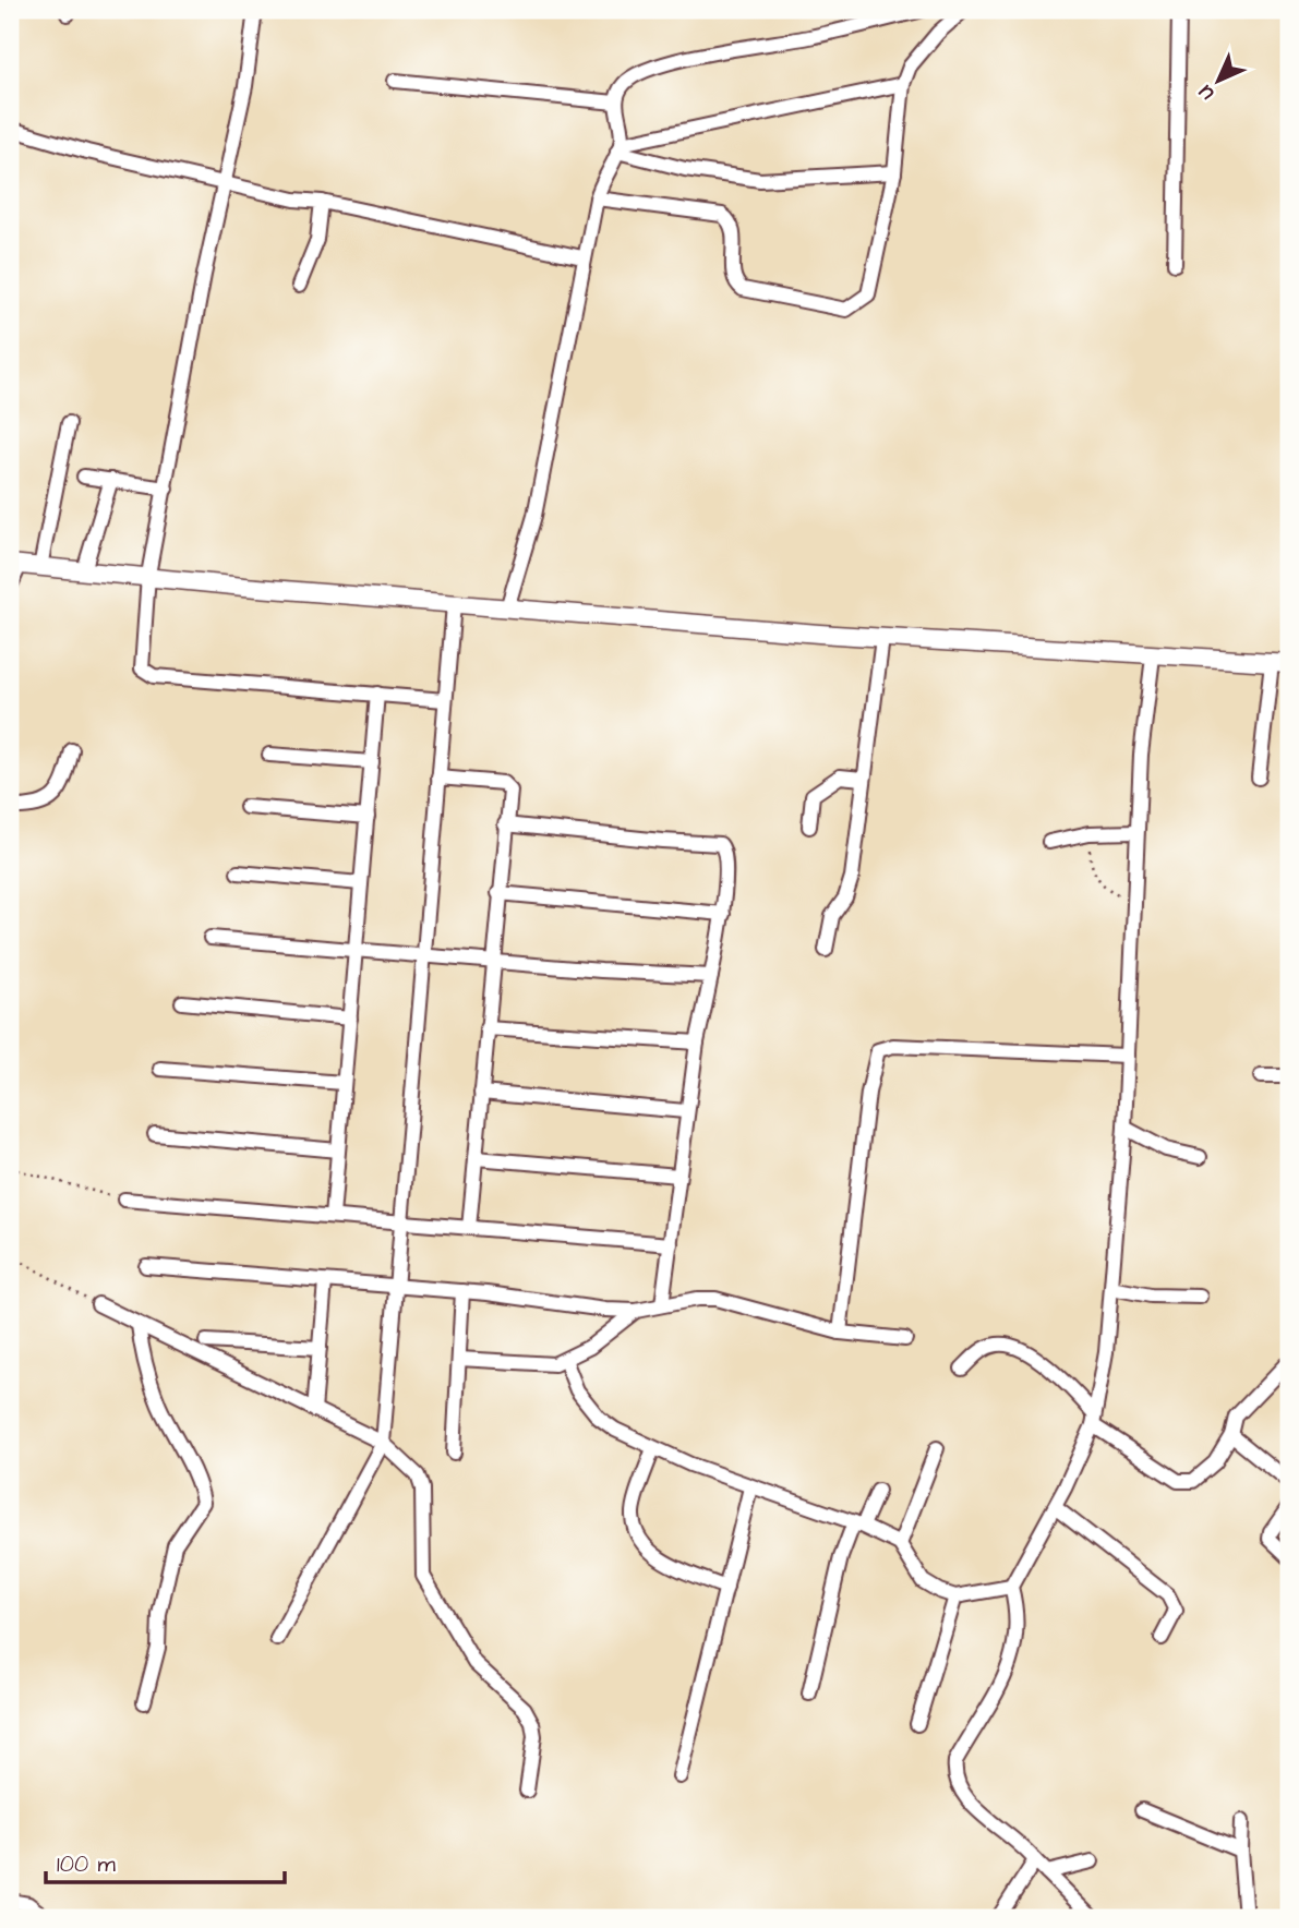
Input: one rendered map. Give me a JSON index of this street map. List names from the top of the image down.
{
  "scale_bar": "100 m",
  "north": "bottom left"
}
